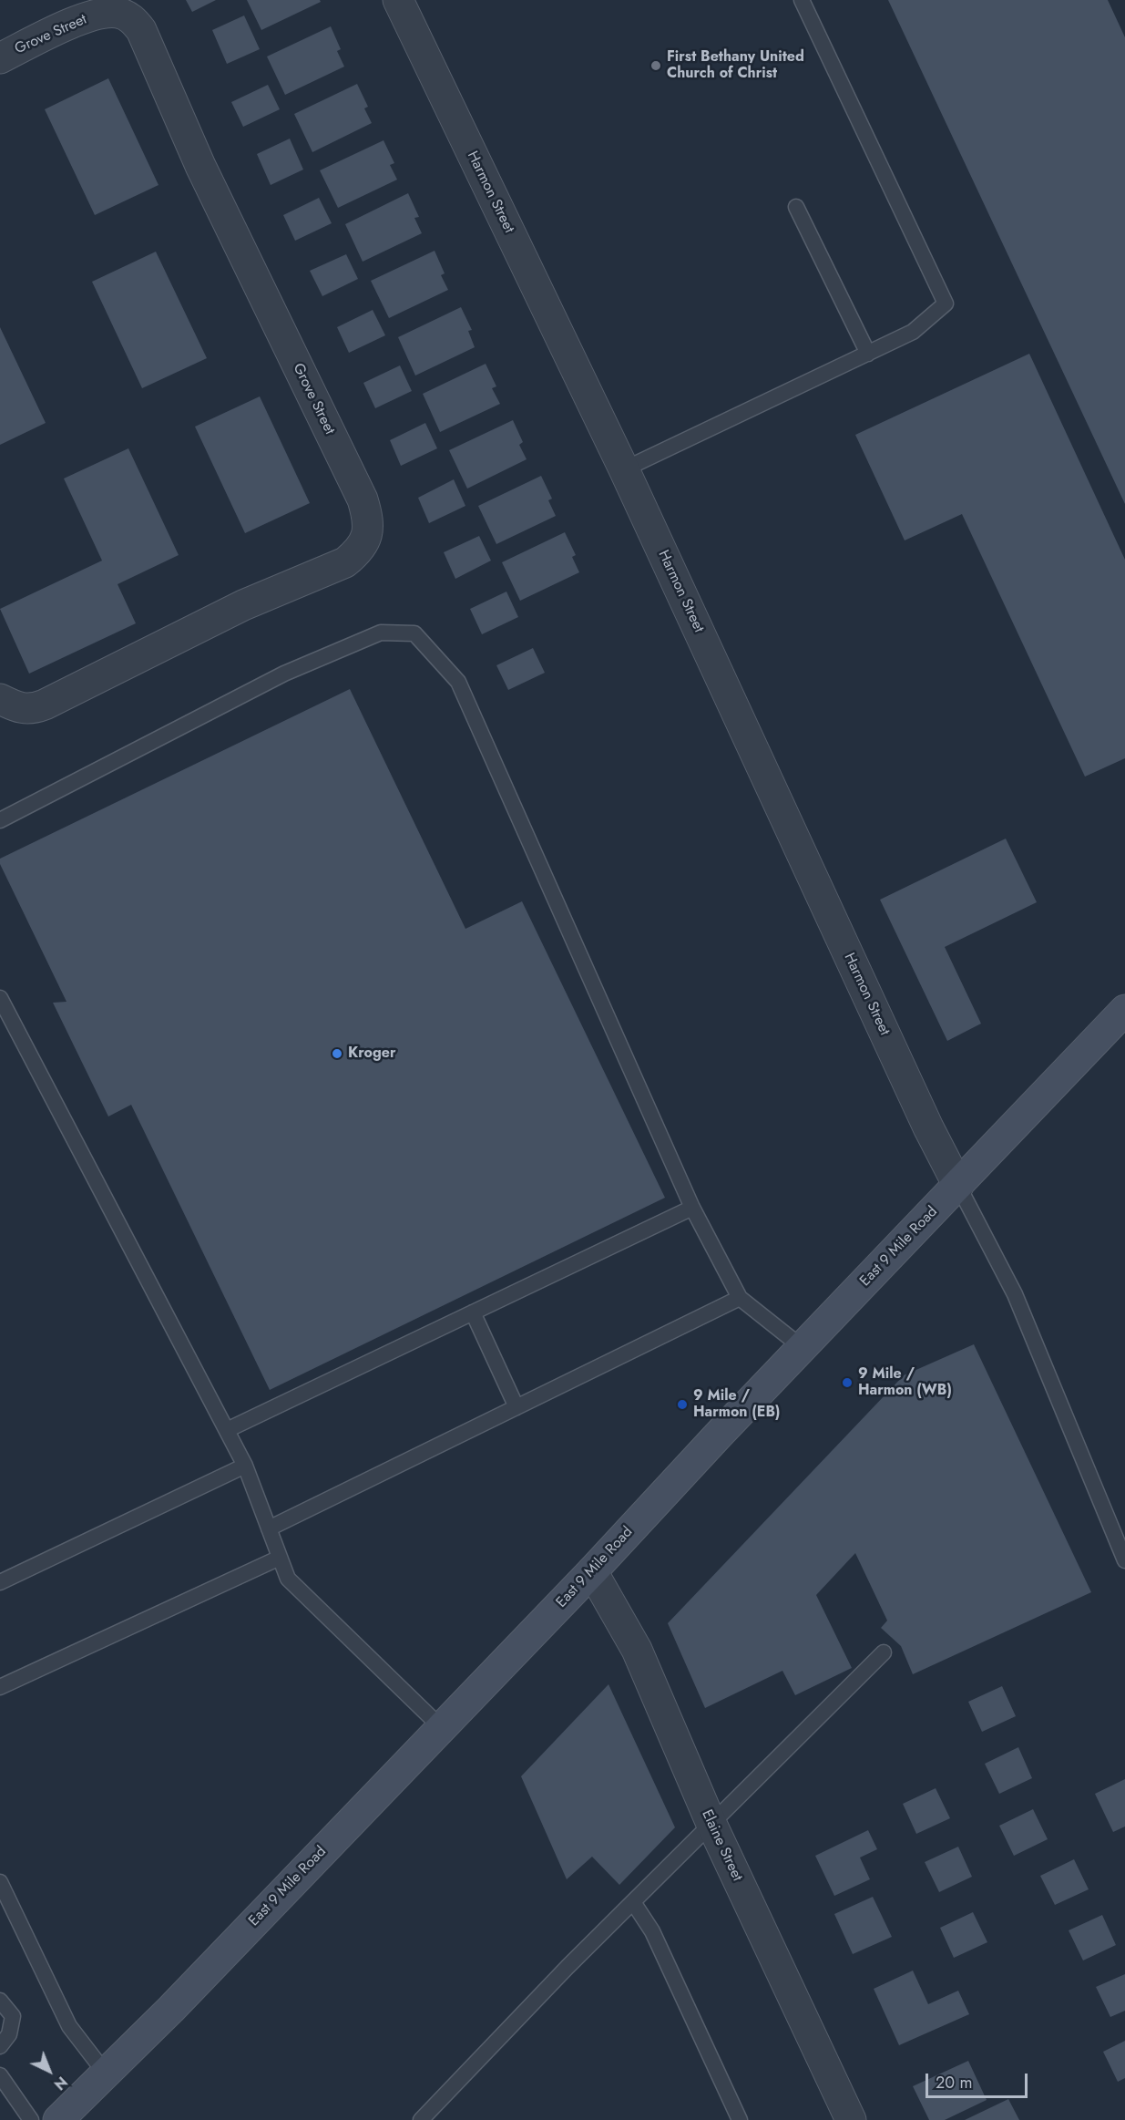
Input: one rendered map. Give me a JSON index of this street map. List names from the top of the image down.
{
  "streets": {
    "main road": ["East 9 Mile Road"],
    "street": ["Grove Street", "Harmon Street", "Elaine Street"]
  },
  "crossings": [
    ["Harmon Street", "East 9 Mile Road"],
    ["East 9 Mile Road", "Elaine Street"]
  ],
  "places": [
    "First Bethany United Church of Christ",
    "Kroger",
    "9 Mile / Harmon (WB)",
    "9 Mile / Harmon (EB)"
  ],
  "scale_bar": "20 m",
  "north": "bottom right"
}
